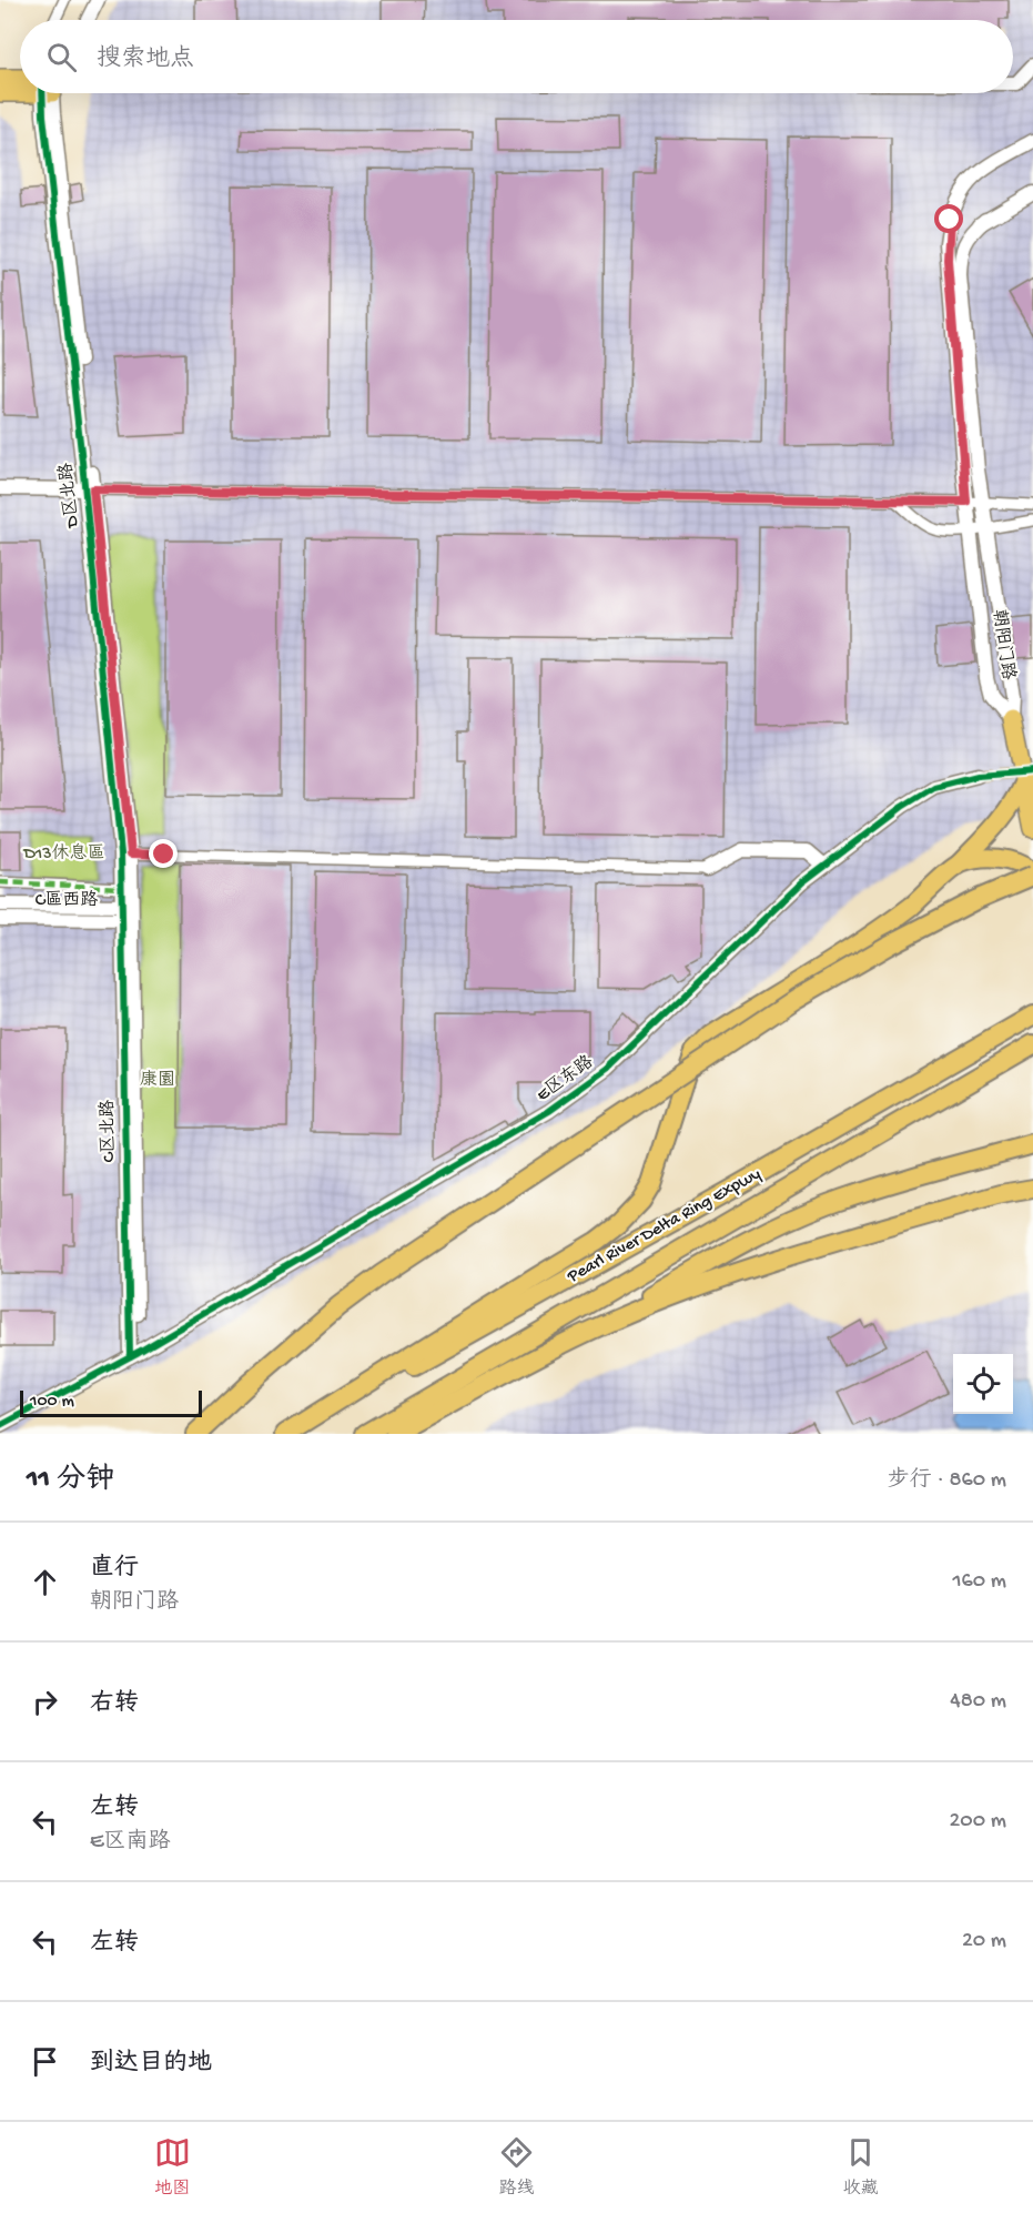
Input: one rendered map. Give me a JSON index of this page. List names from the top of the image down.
{
  "streets": {
    "highway": ["Pearl River Delta Ring Expwy"],
    "street": [
      "D区北路",
      "朝阳门路",
      "C區西路",
      "E区东路",
      "C区北路"
    ]
  },
  "crossings": [
    ["C區西路", "C区北路"],
    ["E区东路", "C区北路"]
  ],
  "parks": ["D13休息區", "康園"],
  "scale_bar": "100 m",
  "page": {
    "search": "搜索地点",
    "scale": "100 m",
    "heading": ["11 分钟", "步行 · 860 m"],
    "list": [
      ["直行", "朝阳门路", "160 m"],
      ["右转", "480 m"],
      ["左转", "E区南路", "200 m"],
      ["左转", "20 m"],
      "到达目的地"
    ],
    "nav": ["地图", "路线", "收藏"]
  }
}
